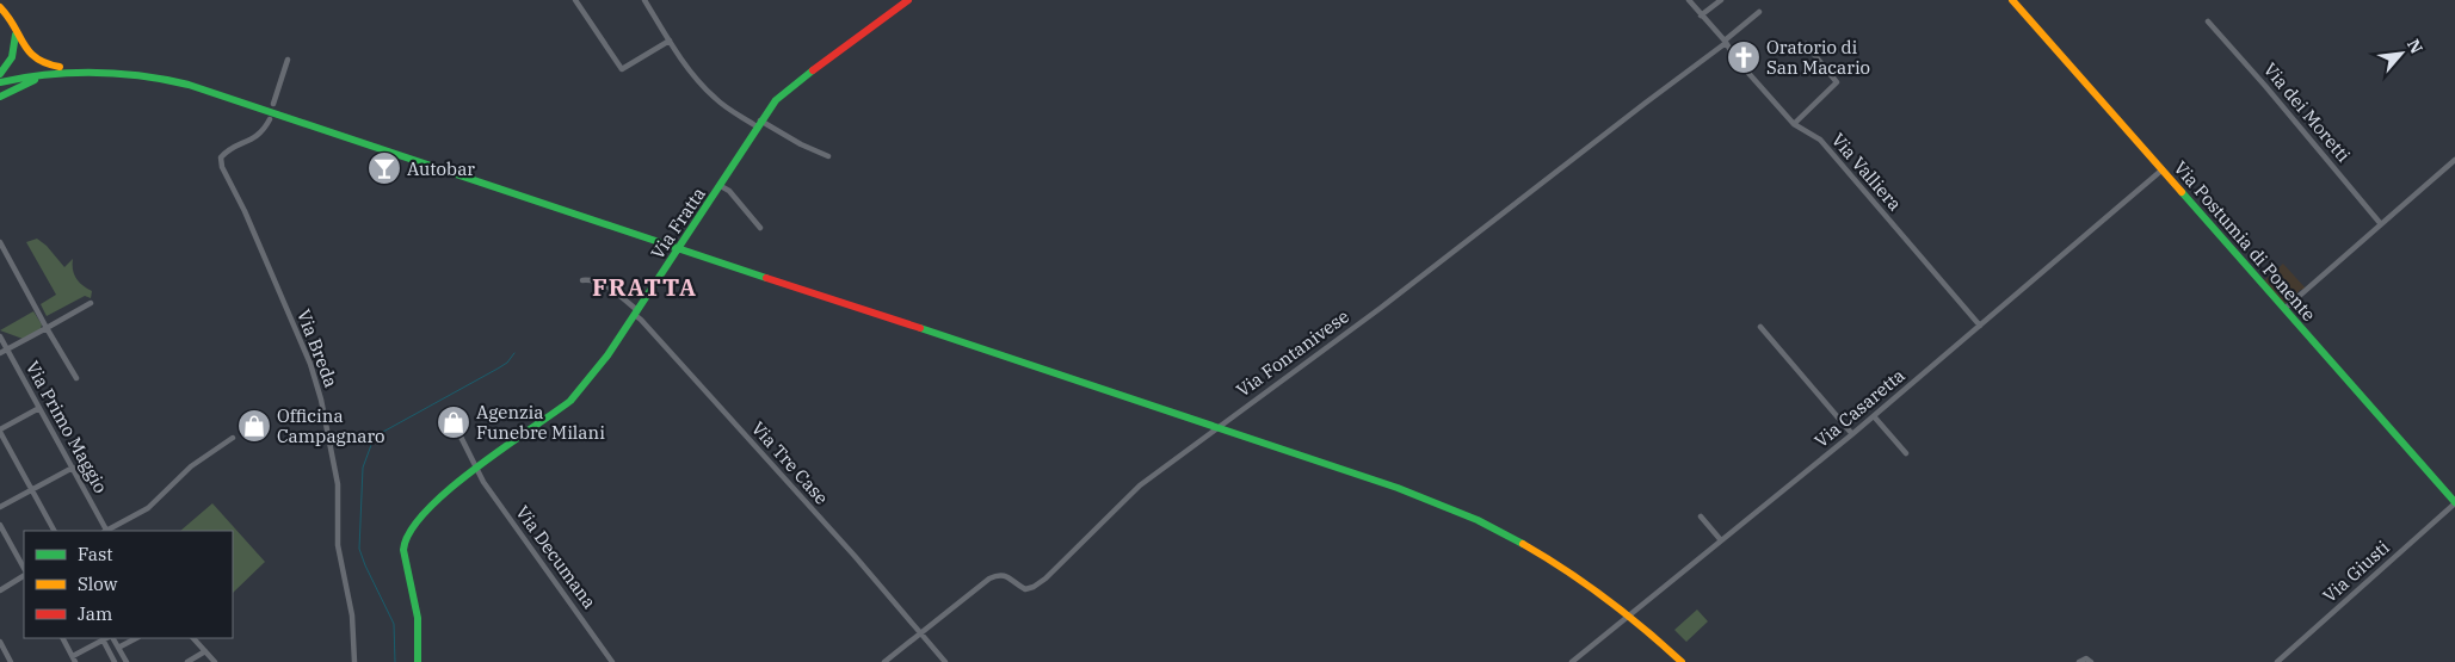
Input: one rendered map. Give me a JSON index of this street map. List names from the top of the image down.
{
  "streets": {
    "main road": ["Via Fratta", "Via Postumia di Ponente"],
    "street": [
      "Via dei Moretti",
      "Via Valliera",
      "Via Breda",
      "Via Fontanivese",
      "Via Casaretta",
      "Via Primo Maggio",
      "Via Tre Case",
      "Via Decumana",
      "Via Giusti"
    ]
  },
  "crossings": [
    ["Via Valliera", "Via Fontanivese"],
    ["Via Valliera", "Via Casaretta"],
    ["Via Fratta", "Via Tre Case"],
    ["Via Fratta", "Via Decumana"],
    ["Via Postumia di Ponente", "Via Casaretta"],
    ["Via Postumia di Ponente", "Via Giusti"],
    ["Via Fontanivese", "Via Tre Case"]
  ],
  "districts": ["FRATTA"],
  "places": {
    "church": ["Oratorio di San Macario"],
    "bar": ["Autobar"],
    "shop": ["Agenzia Funebre Milani", "Officina Campagnaro"]
  },
  "legend": ["Fast", "Slow", "Jam"],
  "north": "top right"
}
